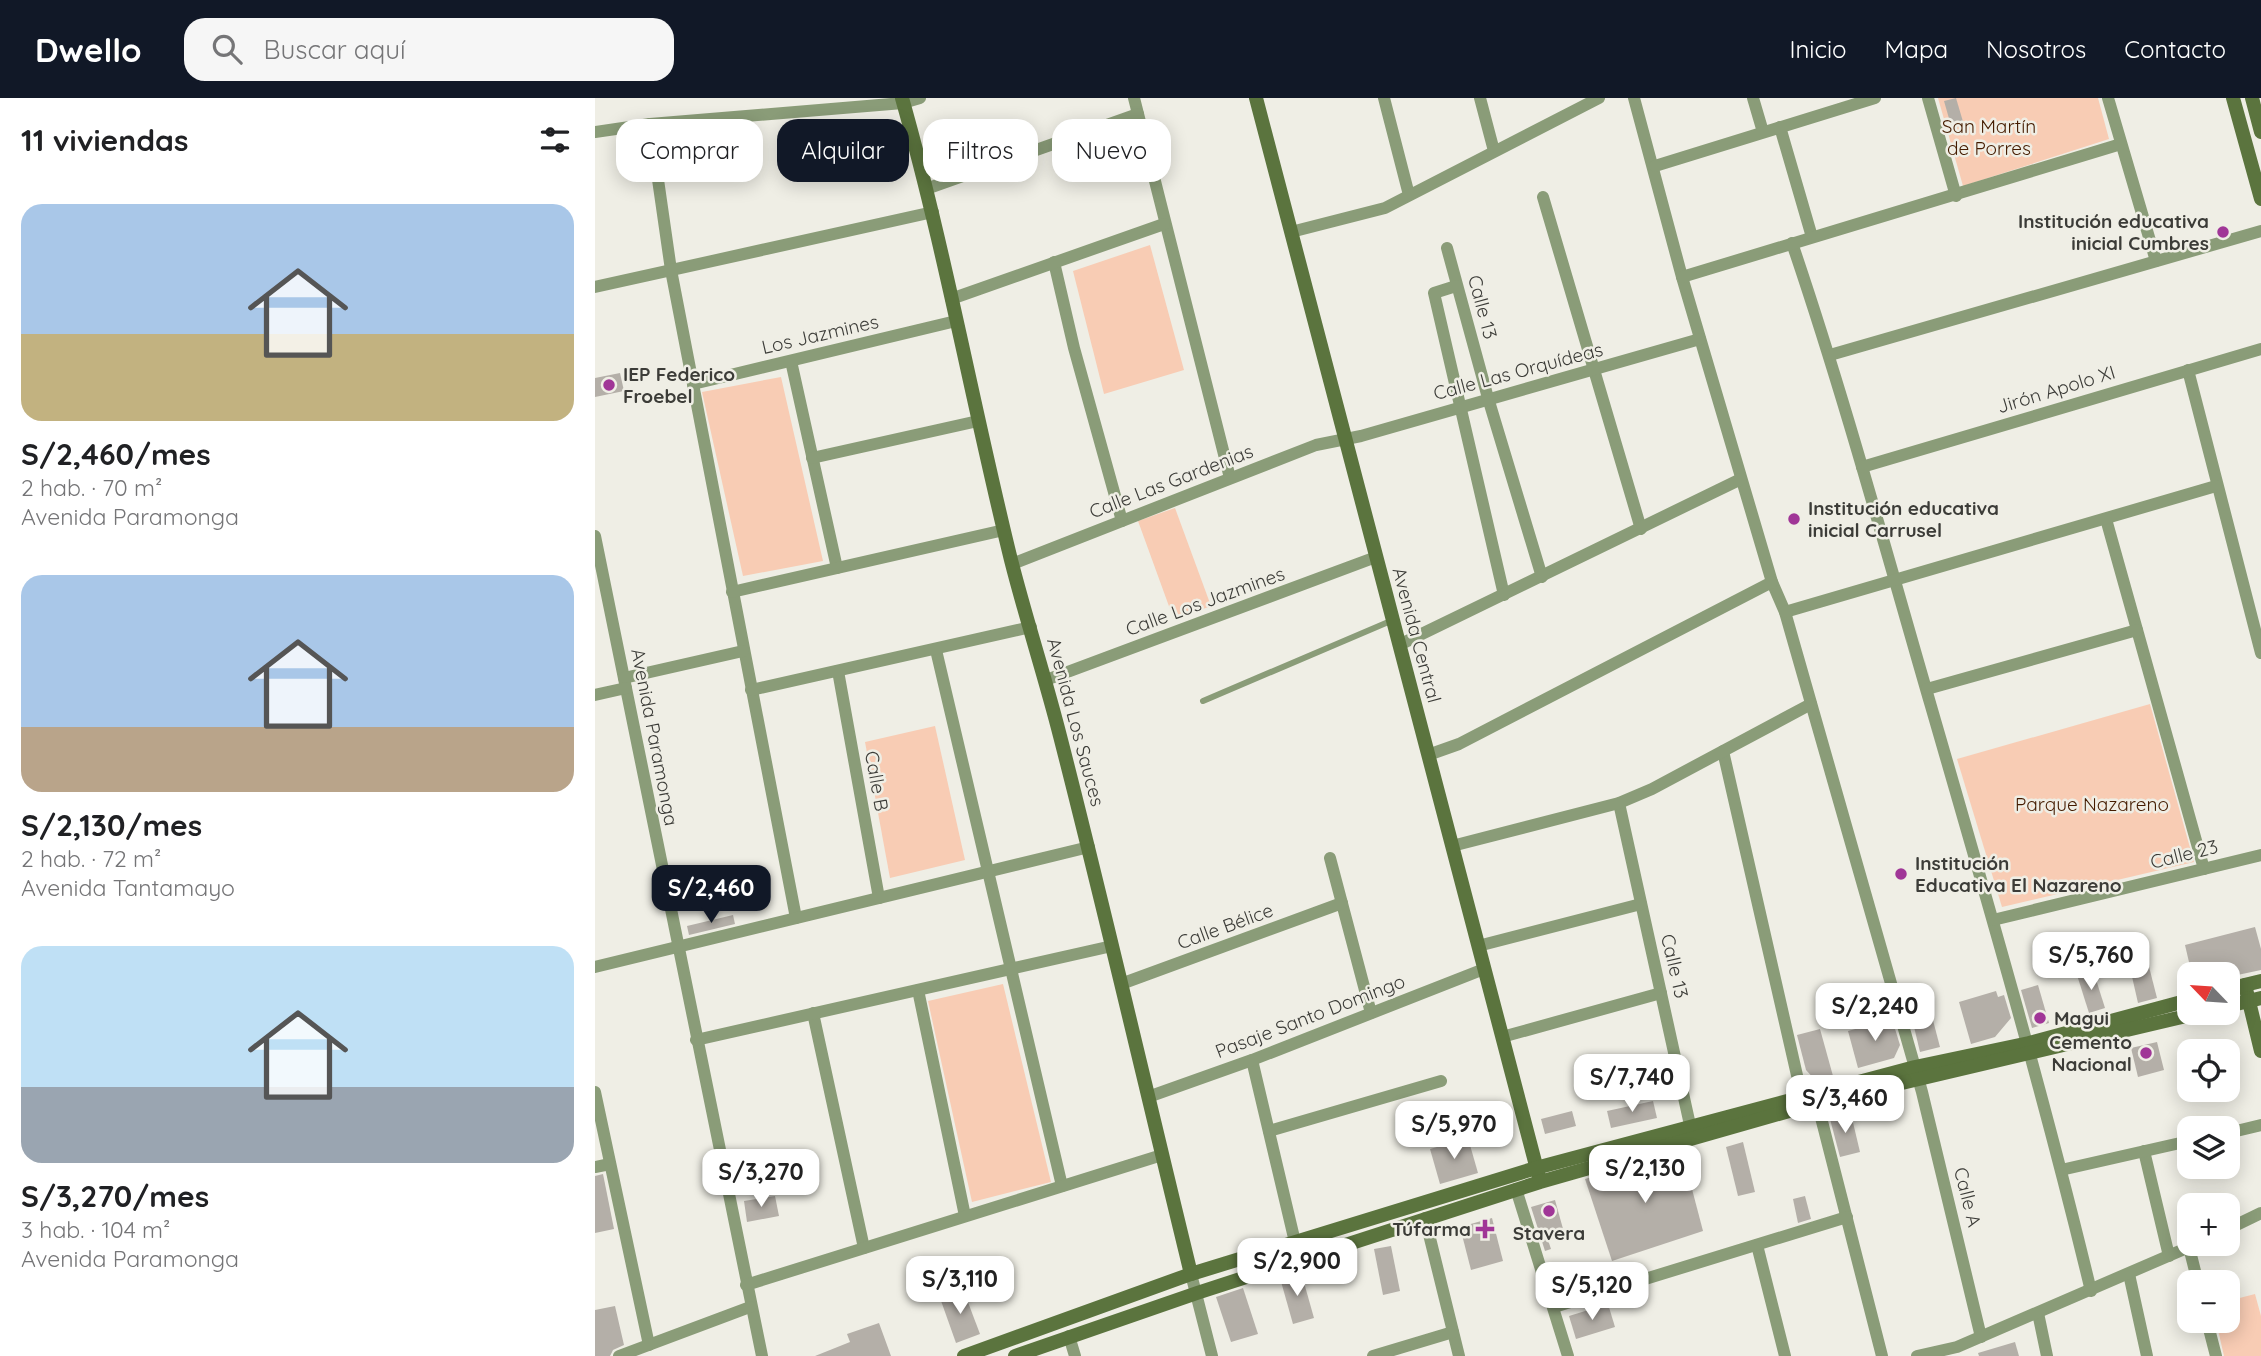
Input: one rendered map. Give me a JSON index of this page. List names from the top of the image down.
{
  "streets": {
    "street": [
      "Calle 13",
      "Los Jazmines",
      "Calle Las Orquídeas",
      "Jirón Apolo XI",
      "Calle Las Gardenias",
      "Calle Los Jazmines",
      "Avenida Central",
      "Avenida Los Sauces",
      "Avenida Paramonga",
      "Calle B",
      "Calle 23",
      "Calle Bélice",
      "Pasaje Santo Domingo",
      "Calle A"
    ]
  },
  "crossings": [
    ["Calle 13", "Calle Las Orquídeas"],
    ["Los Jazmines", "Avenida Los Sauces"],
    ["Calle Las Orquídeas", "Calle Las Gardenias"],
    ["Calle Las Orquídeas", "Avenida Central"],
    ["Calle Las Orquídeas", "Calle A"],
    ["Calle Las Gardenias", "Avenida Central"],
    ["Calle Las Gardenias", "Avenida Los Sauces"],
    ["Calle Los Jazmines", "Avenida Central"],
    ["Calle Los Jazmines", "Avenida Los Sauces"],
    ["Avenida Central", "Pasaje Santo Domingo"],
    ["Avenida Los Sauces", "Calle Bélice"],
    ["Avenida Los Sauces", "Pasaje Santo Domingo"]
  ],
  "parks": ["San Martín de Porres", "Parque Nazareno"],
  "places": {
    "other": [
      "Institución educativa inicial Cumbres",
      "IEP Federico Froebel",
      "Institución educativa inicial Carrusel",
      "Institución Educativa El Nazareno",
      "Magui",
      "Cemento Nacional",
      "Stavera"
    ],
    "health": ["Túfarma"]
  },
  "north": "top left",
  "page": {
    "header": "Dwello",
    "search": "Buscar aquí",
    "nav": [
      "Inicio",
      "Mapa",
      "Nosotros",
      "Contacto"
    ],
    "heading": "11 viviendas",
    "chip": [
      "Comprar",
      "Alquilar",
      "Filtros",
      "Nuevo"
    ],
    "list": [
      {
        "name": "S/2,460/mes",
        "note": "2 hab. · 70 m² · Avenida Paramonga"
      },
      {
        "name": "S/2,130/mes",
        "note": "2 hab. · 72 m² · Avenida Tantamayo"
      },
      {
        "name": "S/3,270/mes",
        "note": "3 hab. · 104 m² · Avenida Paramonga"
      }
    ],
    "price": [
      "S/2,460",
      "S/5,760",
      "S/2,240",
      "S/7,740",
      "S/3,460",
      "S/5,970",
      "S/2,130",
      "S/3,270",
      "S/2,900",
      "S/3,110",
      "S/5,120"
    ],
    "map_buttons": ["+", "−"]
  }
}
